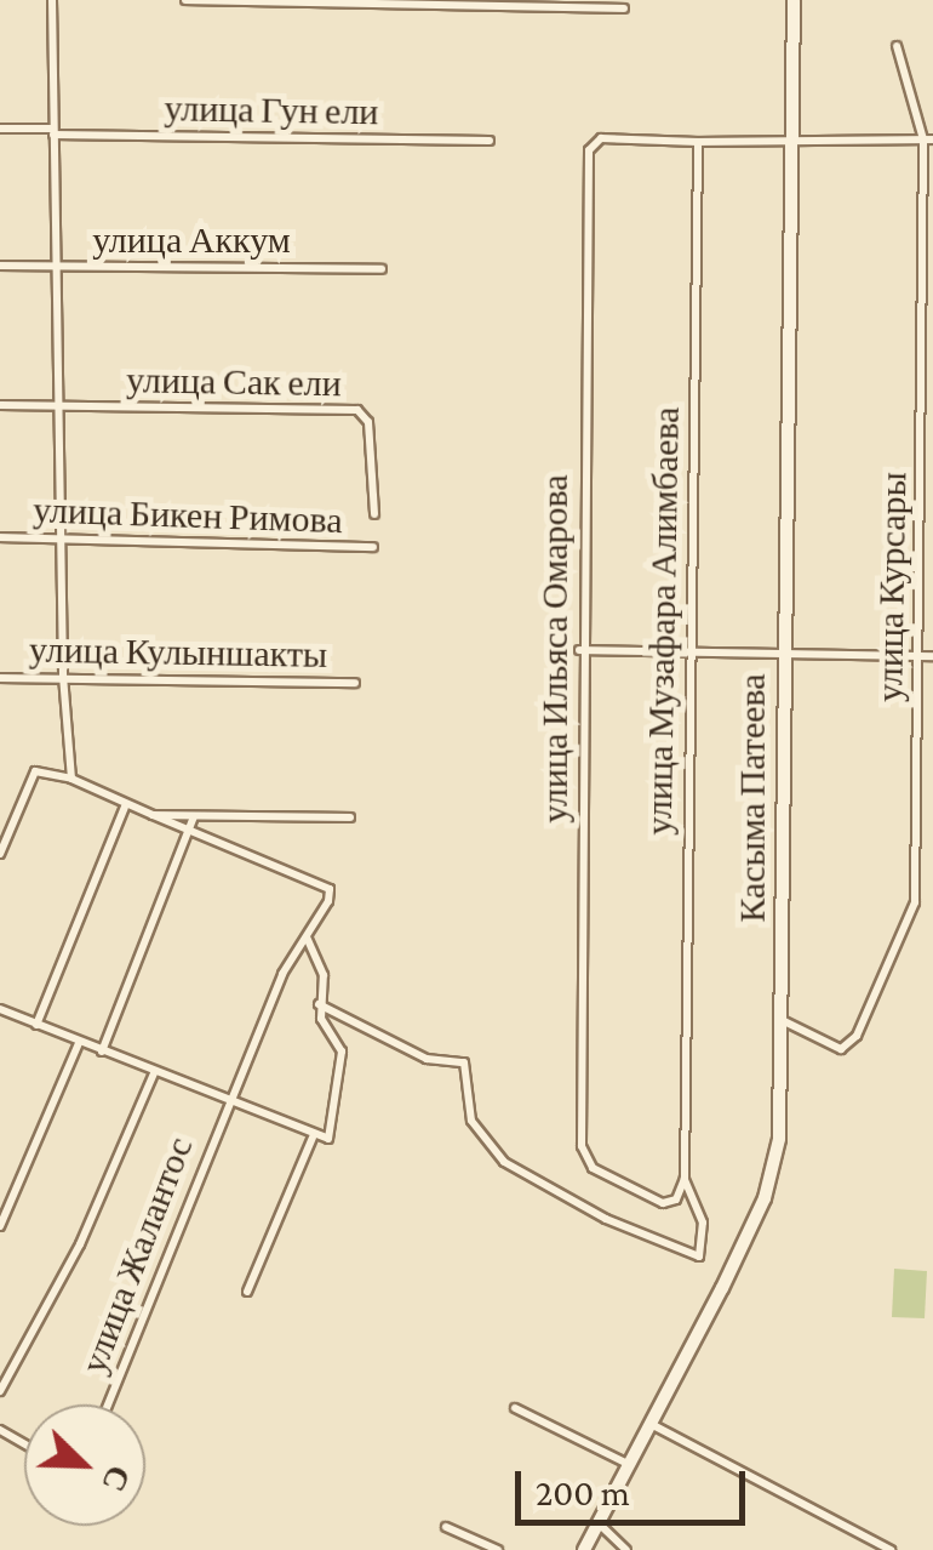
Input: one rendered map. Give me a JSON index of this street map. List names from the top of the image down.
{
  "streets": {
    "main road": ["Касыма Патеева"],
    "street": [
      "улица Гун ели",
      "улица Аккум",
      "улица Сак ели",
      "улица Бикен Римова",
      "улица Курсары",
      "улица Музафара Алимбаева",
      "улица Ильяса Омарова",
      "улица Кулыншакты",
      "улица Жалантос"
    ]
  },
  "crossings": [
    ["улица Курсары", "Касыма Патеева"],
    ["улица Музафара Алимбаева", "улица Ильяса Омарова"]
  ],
  "scale_bar": "200 m",
  "north": "bottom right"
}
